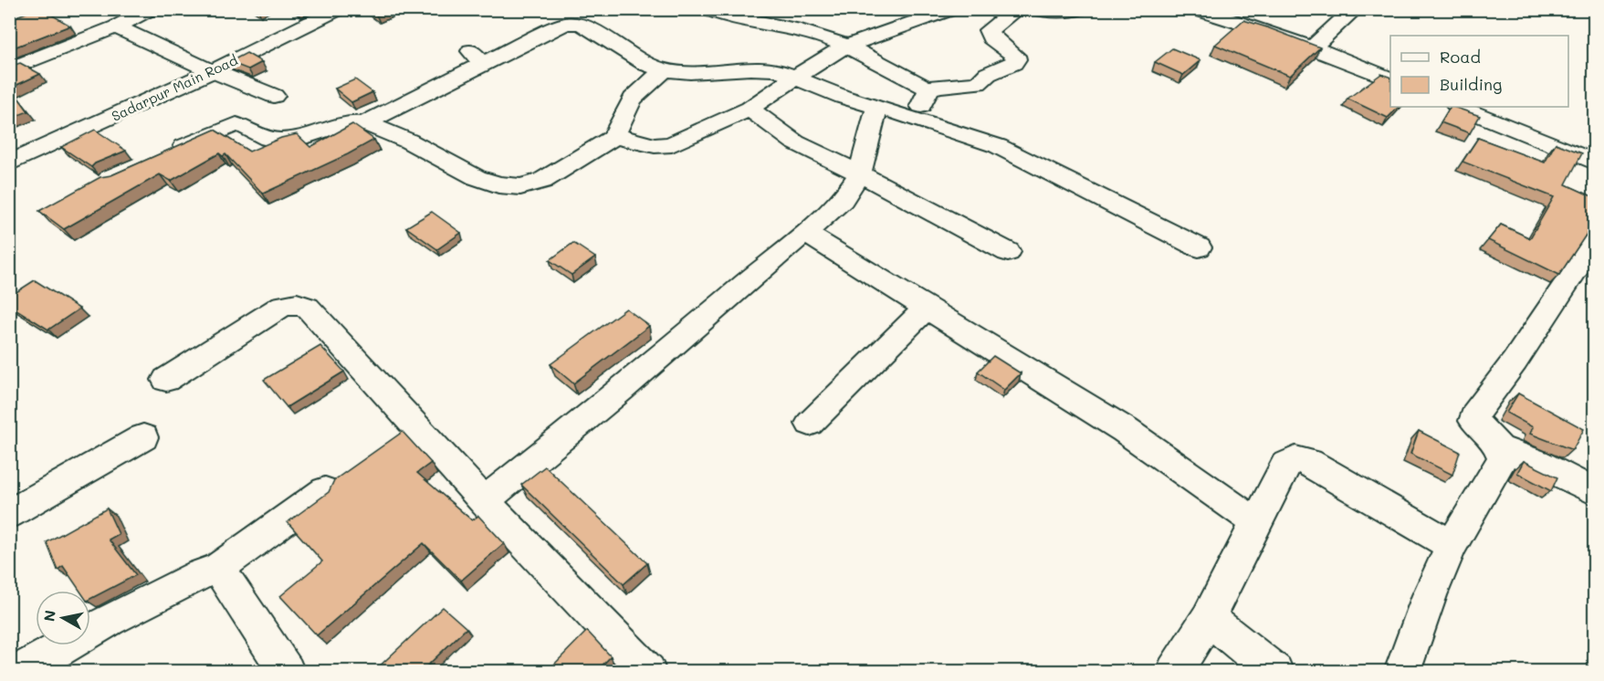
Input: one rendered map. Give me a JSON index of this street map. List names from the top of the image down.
{
  "streets": {
    "street": ["Sadarpur Main Road"]
  },
  "legend": ["Road", "Building"],
  "north": "left"
}
